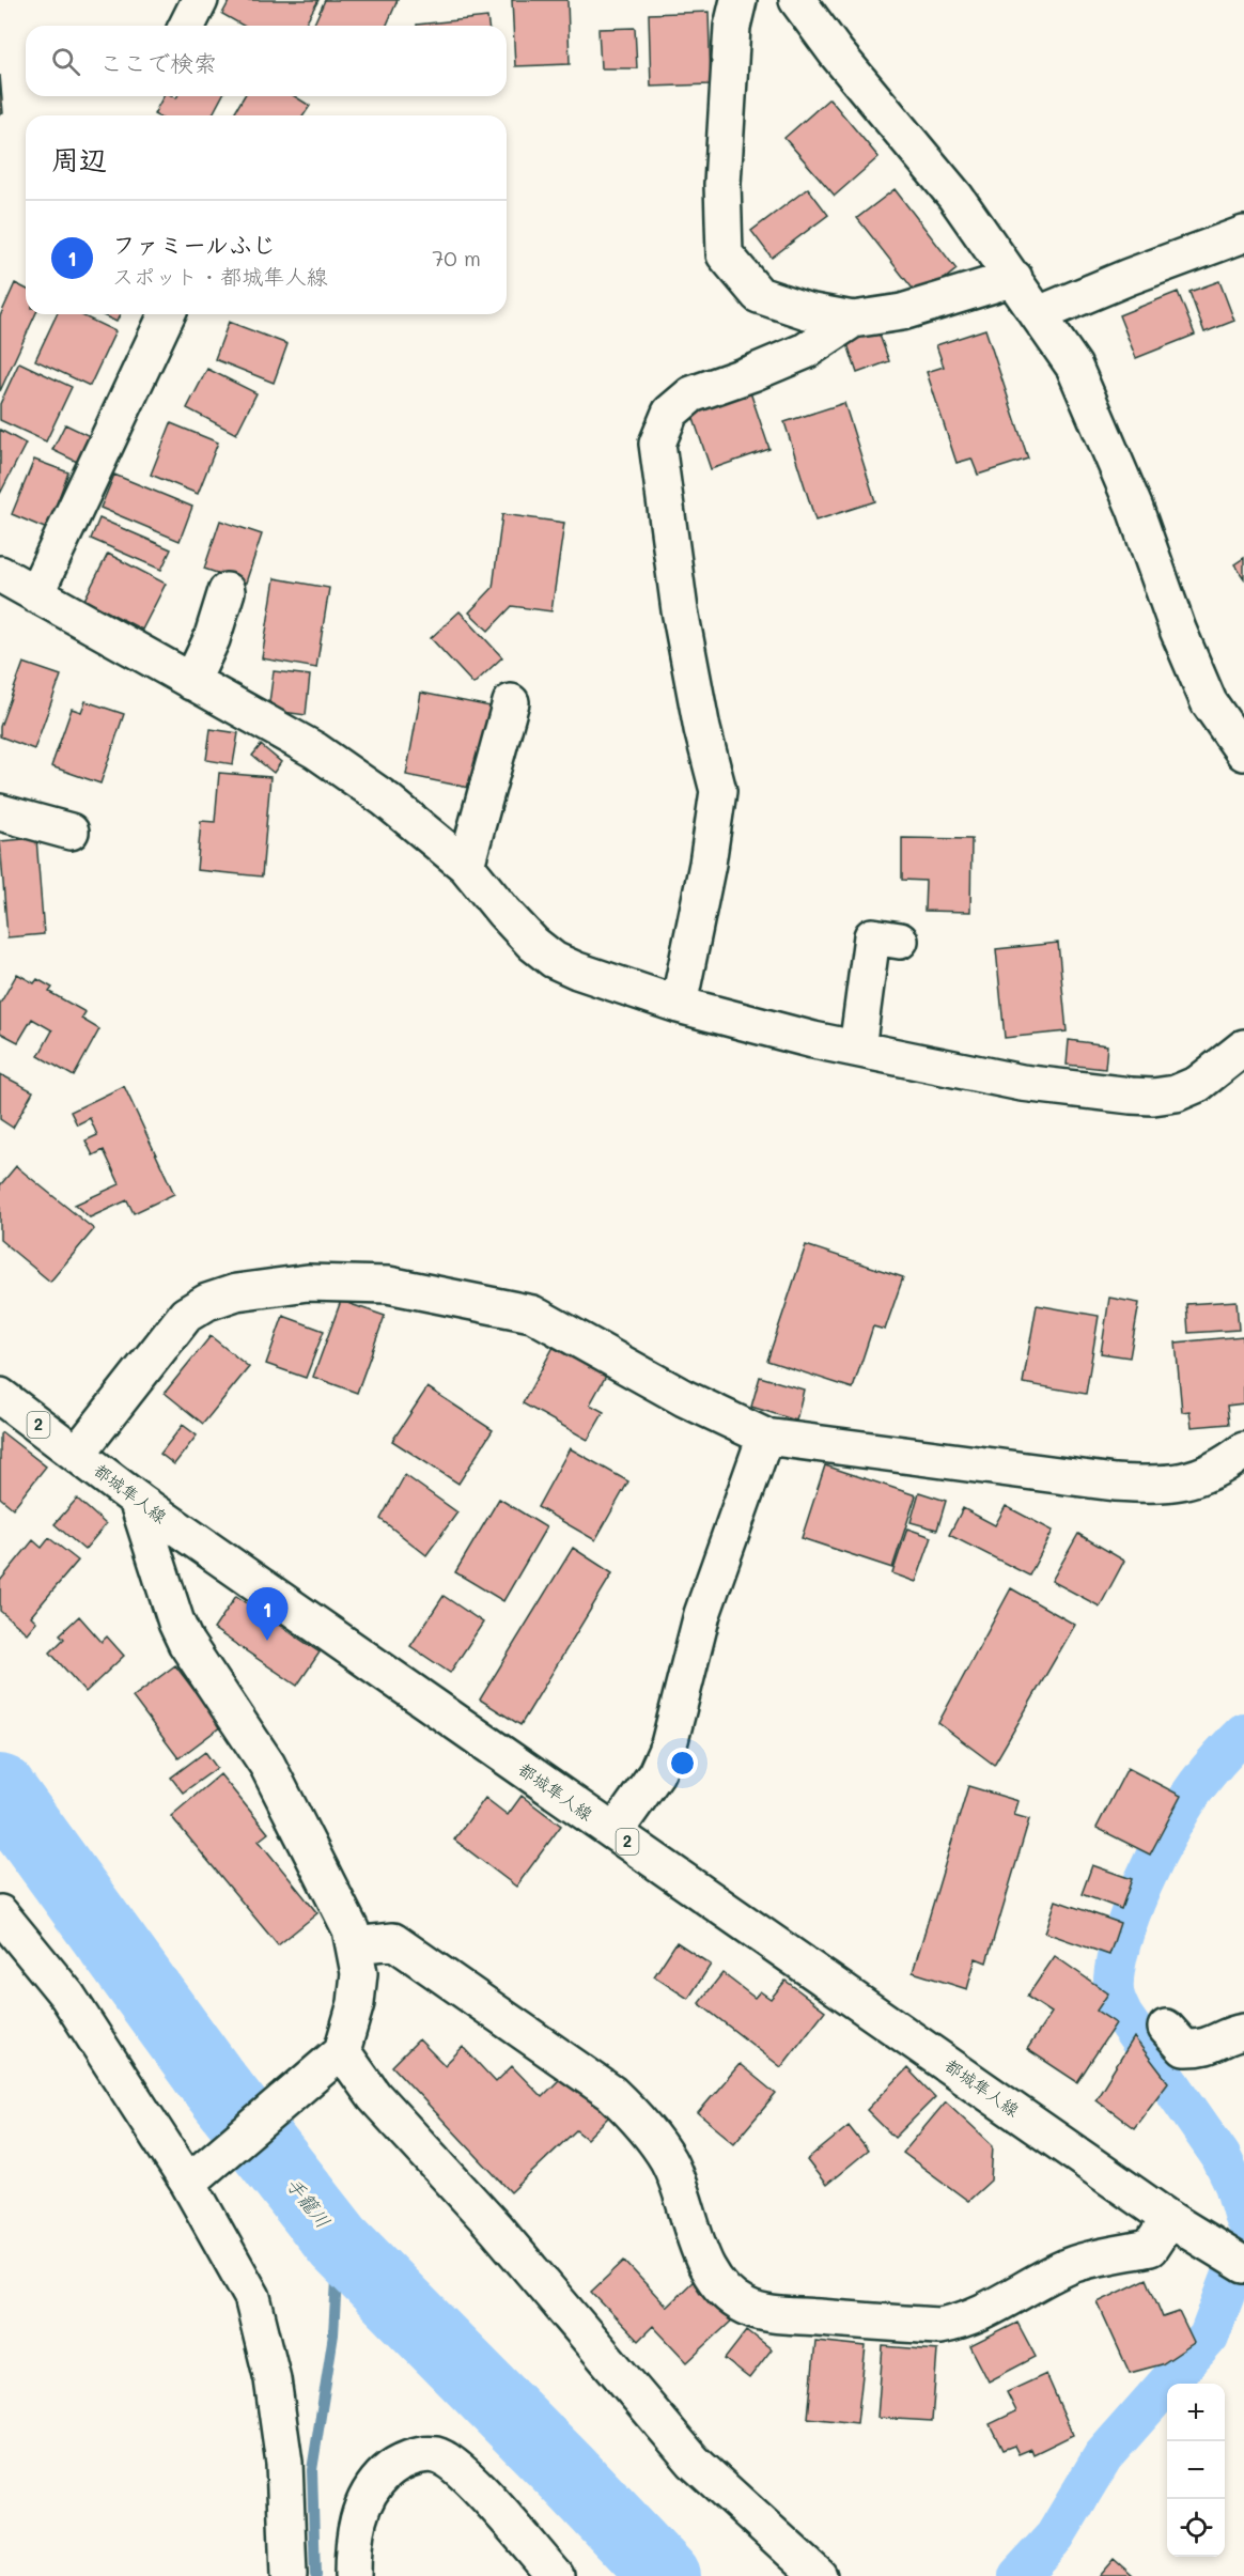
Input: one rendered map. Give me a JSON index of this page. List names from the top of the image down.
{
  "streets": {
    "street": ["2", "都城隼人線"]
  },
  "water": ["手籠川"],
  "page": {
    "search": "ここで検索",
    "heading": "周辺",
    "list": [
      {
        "mark": "1",
        "name": "ファミールふじ",
        "note": "スポット · 都城隼人線",
        "value": "70 m"
      }
    ],
    "pins": "1",
    "map_buttons": ["+", "−"]
  }
}
